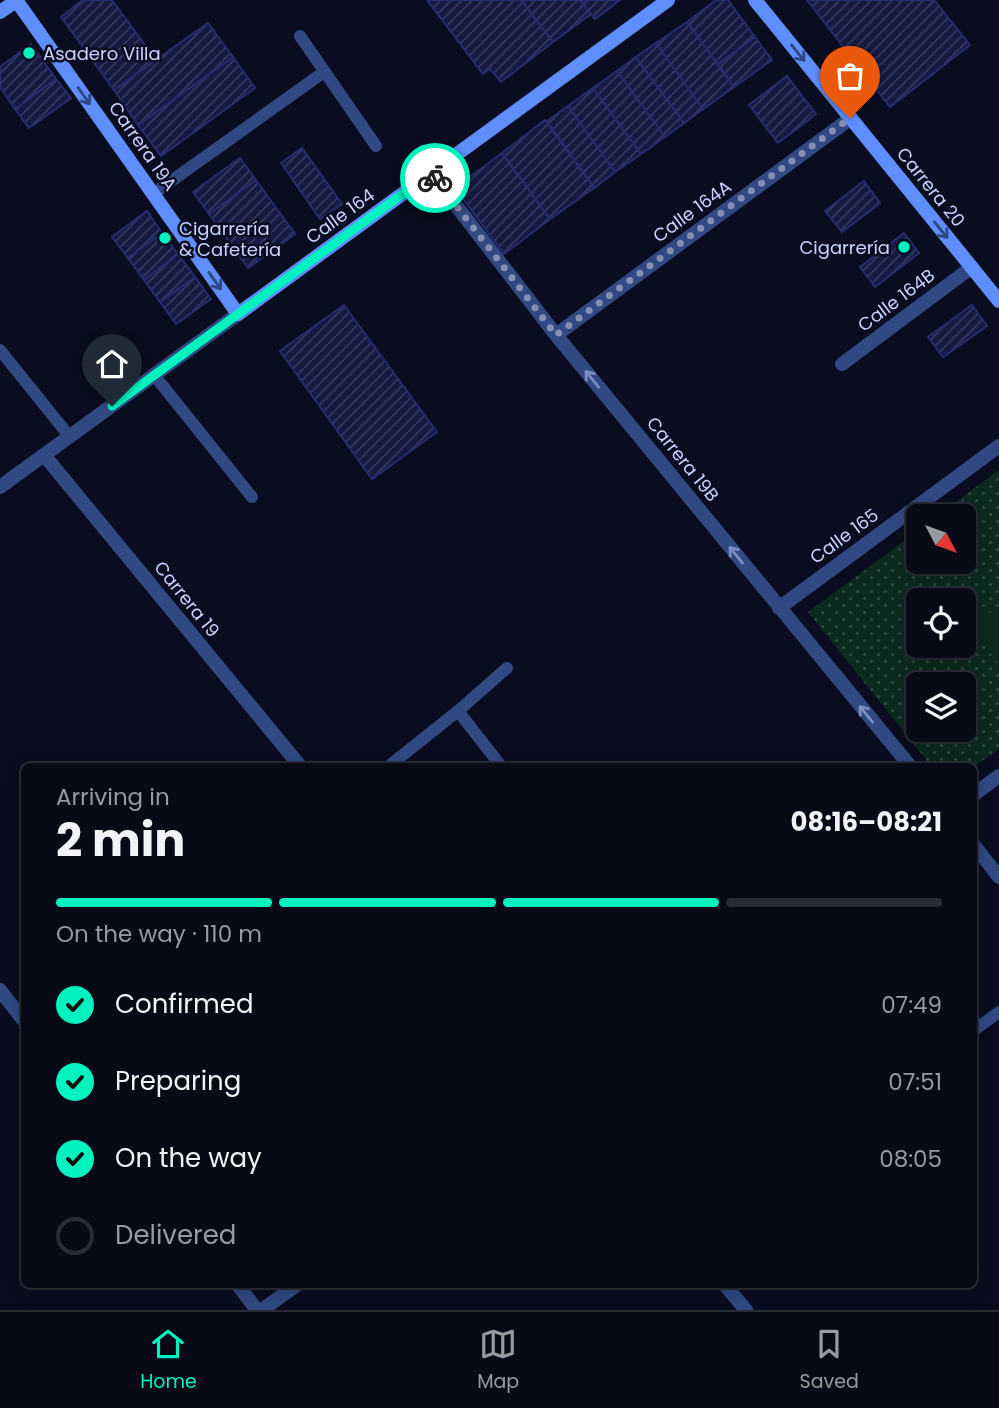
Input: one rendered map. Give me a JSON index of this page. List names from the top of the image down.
{
  "streets": {
    "main road": ["Carrera 19A", "Carrera 20", "Calle 164"],
    "street": [
      "Calle 164A",
      "Calle 164B",
      "Carrera 19B",
      "Calle 165",
      "Carrera 19"
    ]
  },
  "crossings": [
    ["Carrera 19A", "Calle 164"],
    ["Carrera 20", "Calle 164A"],
    ["Carrera 20", "Calle 164B"],
    ["Calle 164A", "Carrera 19B"],
    ["Calle 164", "Carrera 19B"],
    ["Calle 164", "Carrera 19"],
    ["Carrera 19B", "Calle 165"]
  ],
  "one_way": ["Carrera 19A", "Carrera 20", "Carrera 19B"],
  "places": ["Asadero Villa", "Cigarrería & Cafetería", "Cigarrería"],
  "north": "bottom right",
  "page": {
    "heading": ["2 min", "Arriving in", "08:16–08:21"],
    "bar": "On the way · 110 m",
    "list": [
      ["Confirmed", "07:49"],
      ["Preparing", "07:51"],
      ["On the way", "08:05"],
      "Delivered"
    ],
    "tabs": ["Home", "Map", "Saved"]
  }
}
